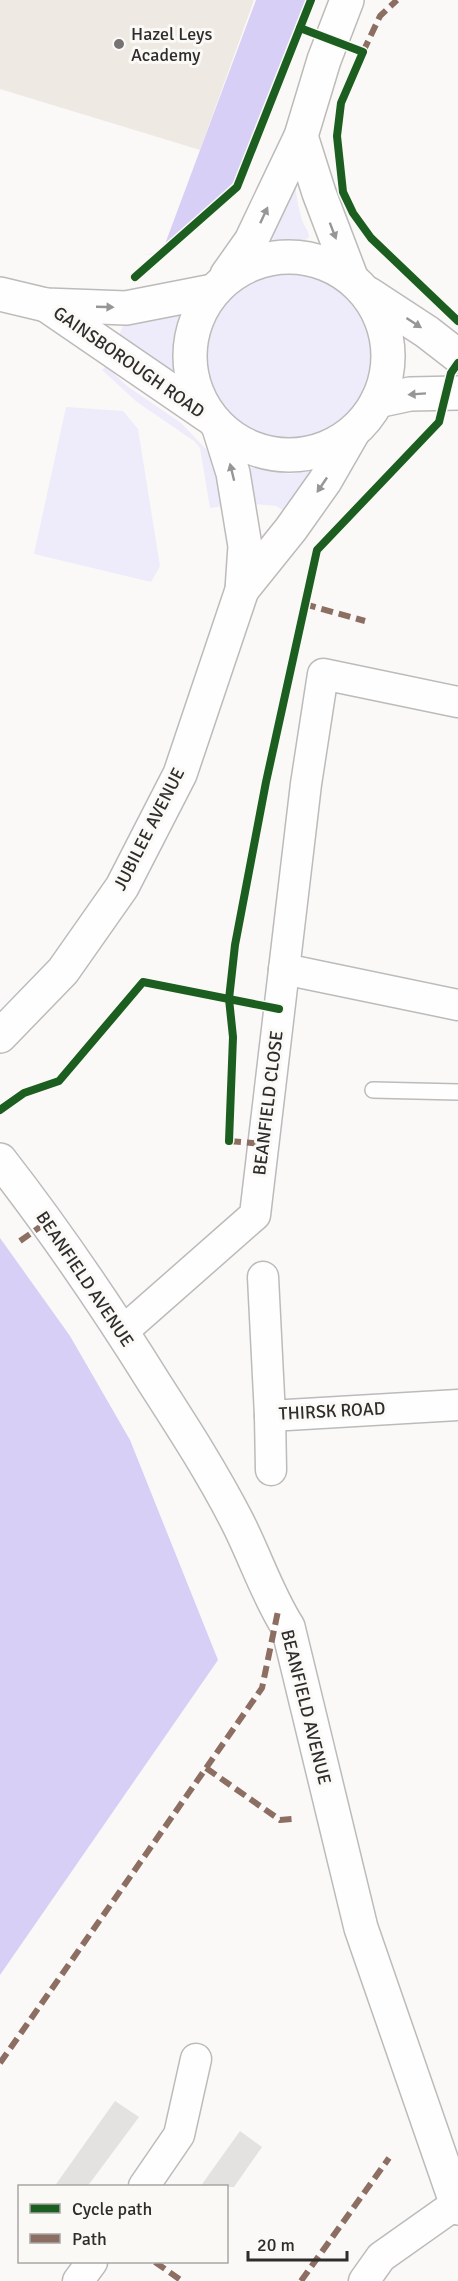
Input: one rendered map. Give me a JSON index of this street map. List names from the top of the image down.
{
  "streets": {
    "street": [
      "GAINSBOROUGH ROAD",
      "JUBILEE AVENUE",
      "BEANFIELD CLOSE",
      "BEANFIELD AVENUE",
      "THIRSK ROAD"
    ]
  },
  "crossings": [
    ["GAINSBOROUGH ROAD", "JUBILEE AVENUE"],
    ["BEANFIELD CLOSE", "BEANFIELD AVENUE"]
  ],
  "one_way": ["GAINSBOROUGH ROAD"],
  "places": ["Hazel Leys Academy"],
  "legend": ["Cycle path", "Path"],
  "scale_bar": "20 m"
}
